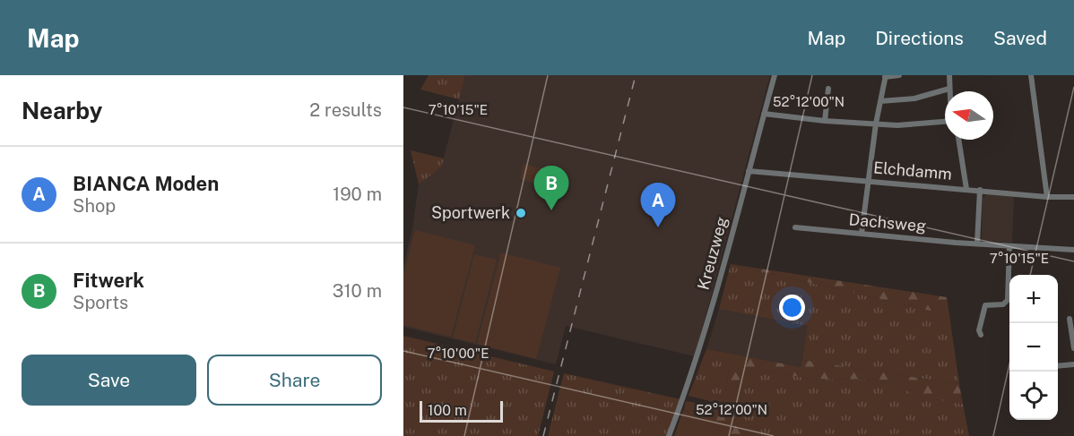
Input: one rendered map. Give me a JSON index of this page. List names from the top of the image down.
{
  "streets": {
    "street": ["Elchdamm", "Dachsweg", "Kreuzweg"]
  },
  "crossings": [
    ["Elchdamm", "Kreuzweg"]
  ],
  "places": ["Sportwerk"],
  "scale_bar": "100 m",
  "north": "left",
  "page": {
    "header": "Map",
    "nav": ["Map", "Directions", "Saved"],
    "heading": ["Nearby", "2 results"],
    "list": [
      {
        "mark": "A",
        "name": "BIANCA Moden",
        "note": "Shop",
        "value": "190 m"
      },
      {
        "mark": "B",
        "name": "Fitwerk",
        "note": "Sports",
        "value": "310 m"
      }
    ],
    "pins": ["B", "A"],
    "map_buttons": ["+", "−"],
    "buttons": ["Save", "Share"],
    "scale": "100 m"
  },
  "coordinates": ["52°12'00\"N", "7°10'15\"E", "7°10'00\"E"]
}
